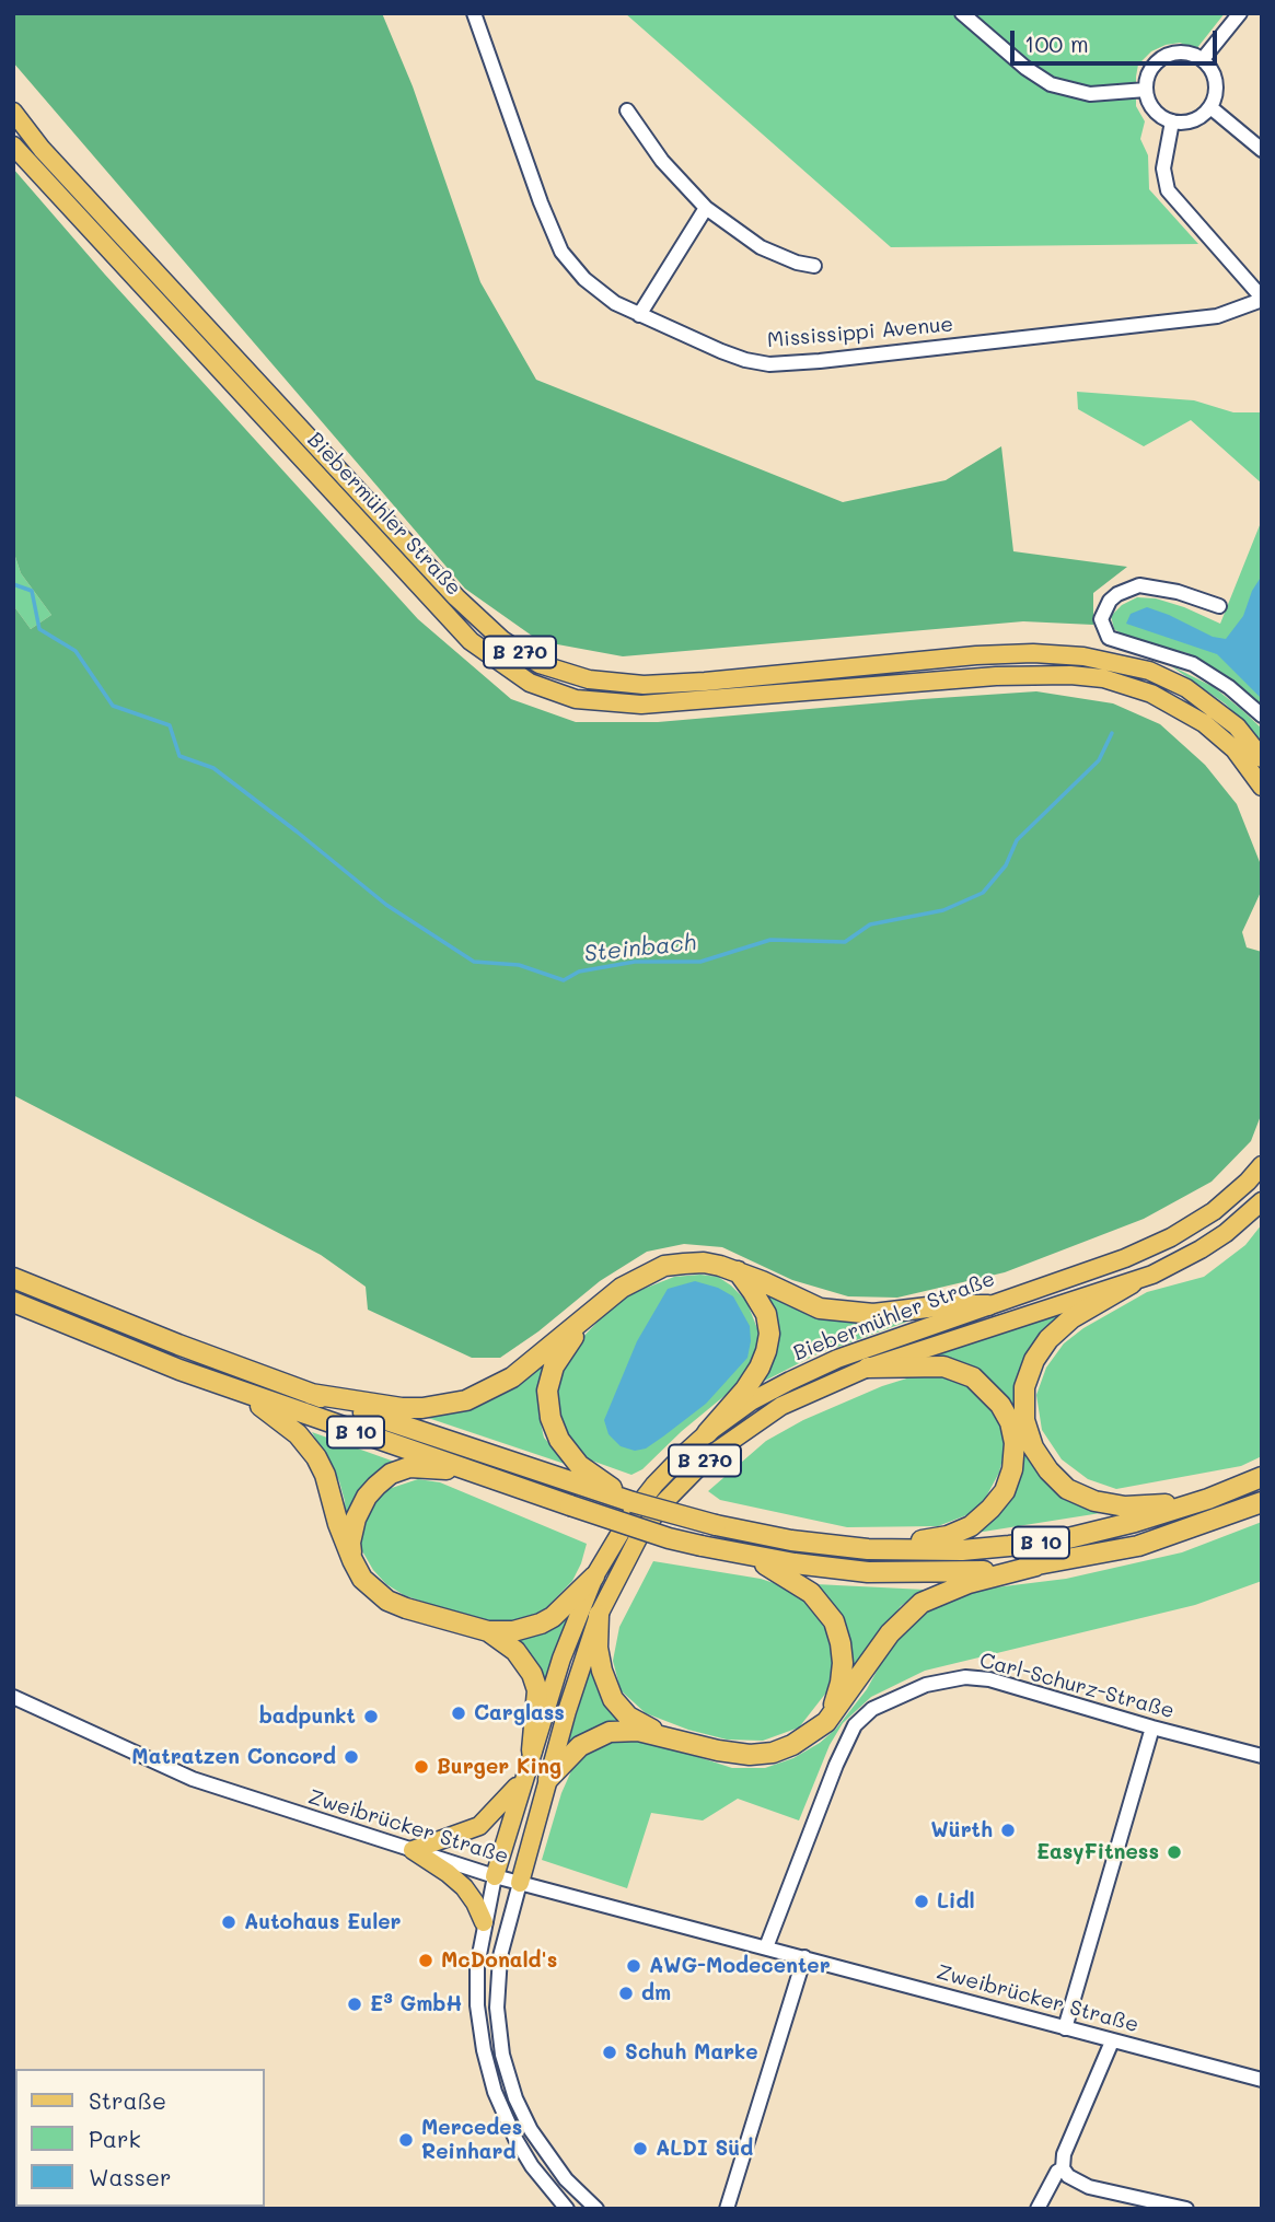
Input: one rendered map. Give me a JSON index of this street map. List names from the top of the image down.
{
  "streets": {
    "highway": ["B 10"],
    "main road": ["Biebermühler Straße", "B 270"],
    "street": ["Mississippi Avenue", "Carl-Schurz-Straße", "Zweibrücker Straße"]
  },
  "crossings": [
    ["Biebermühler Straße", "B 270"],
    ["B 270", "Zweibrücker Straße"],
    ["Carl-Schurz-Straße", "Zweibrücker Straße"]
  ],
  "water": ["Steinbach"],
  "places": [
    "Carglass",
    "badpunkt",
    "Matratzen Concord",
    "Burger King",
    "Würth",
    "EasyFitness",
    "Lidl",
    "Autohaus Euler",
    "McDonald's",
    "AWG-Modecenter",
    "dm",
    "E³ GmbH",
    "Schuh Marke",
    "Mercedes Reinhard",
    "ALDI Süd"
  ],
  "legend": ["Straße", "Park", "Wasser"],
  "scale_bar": "100 m"
}
